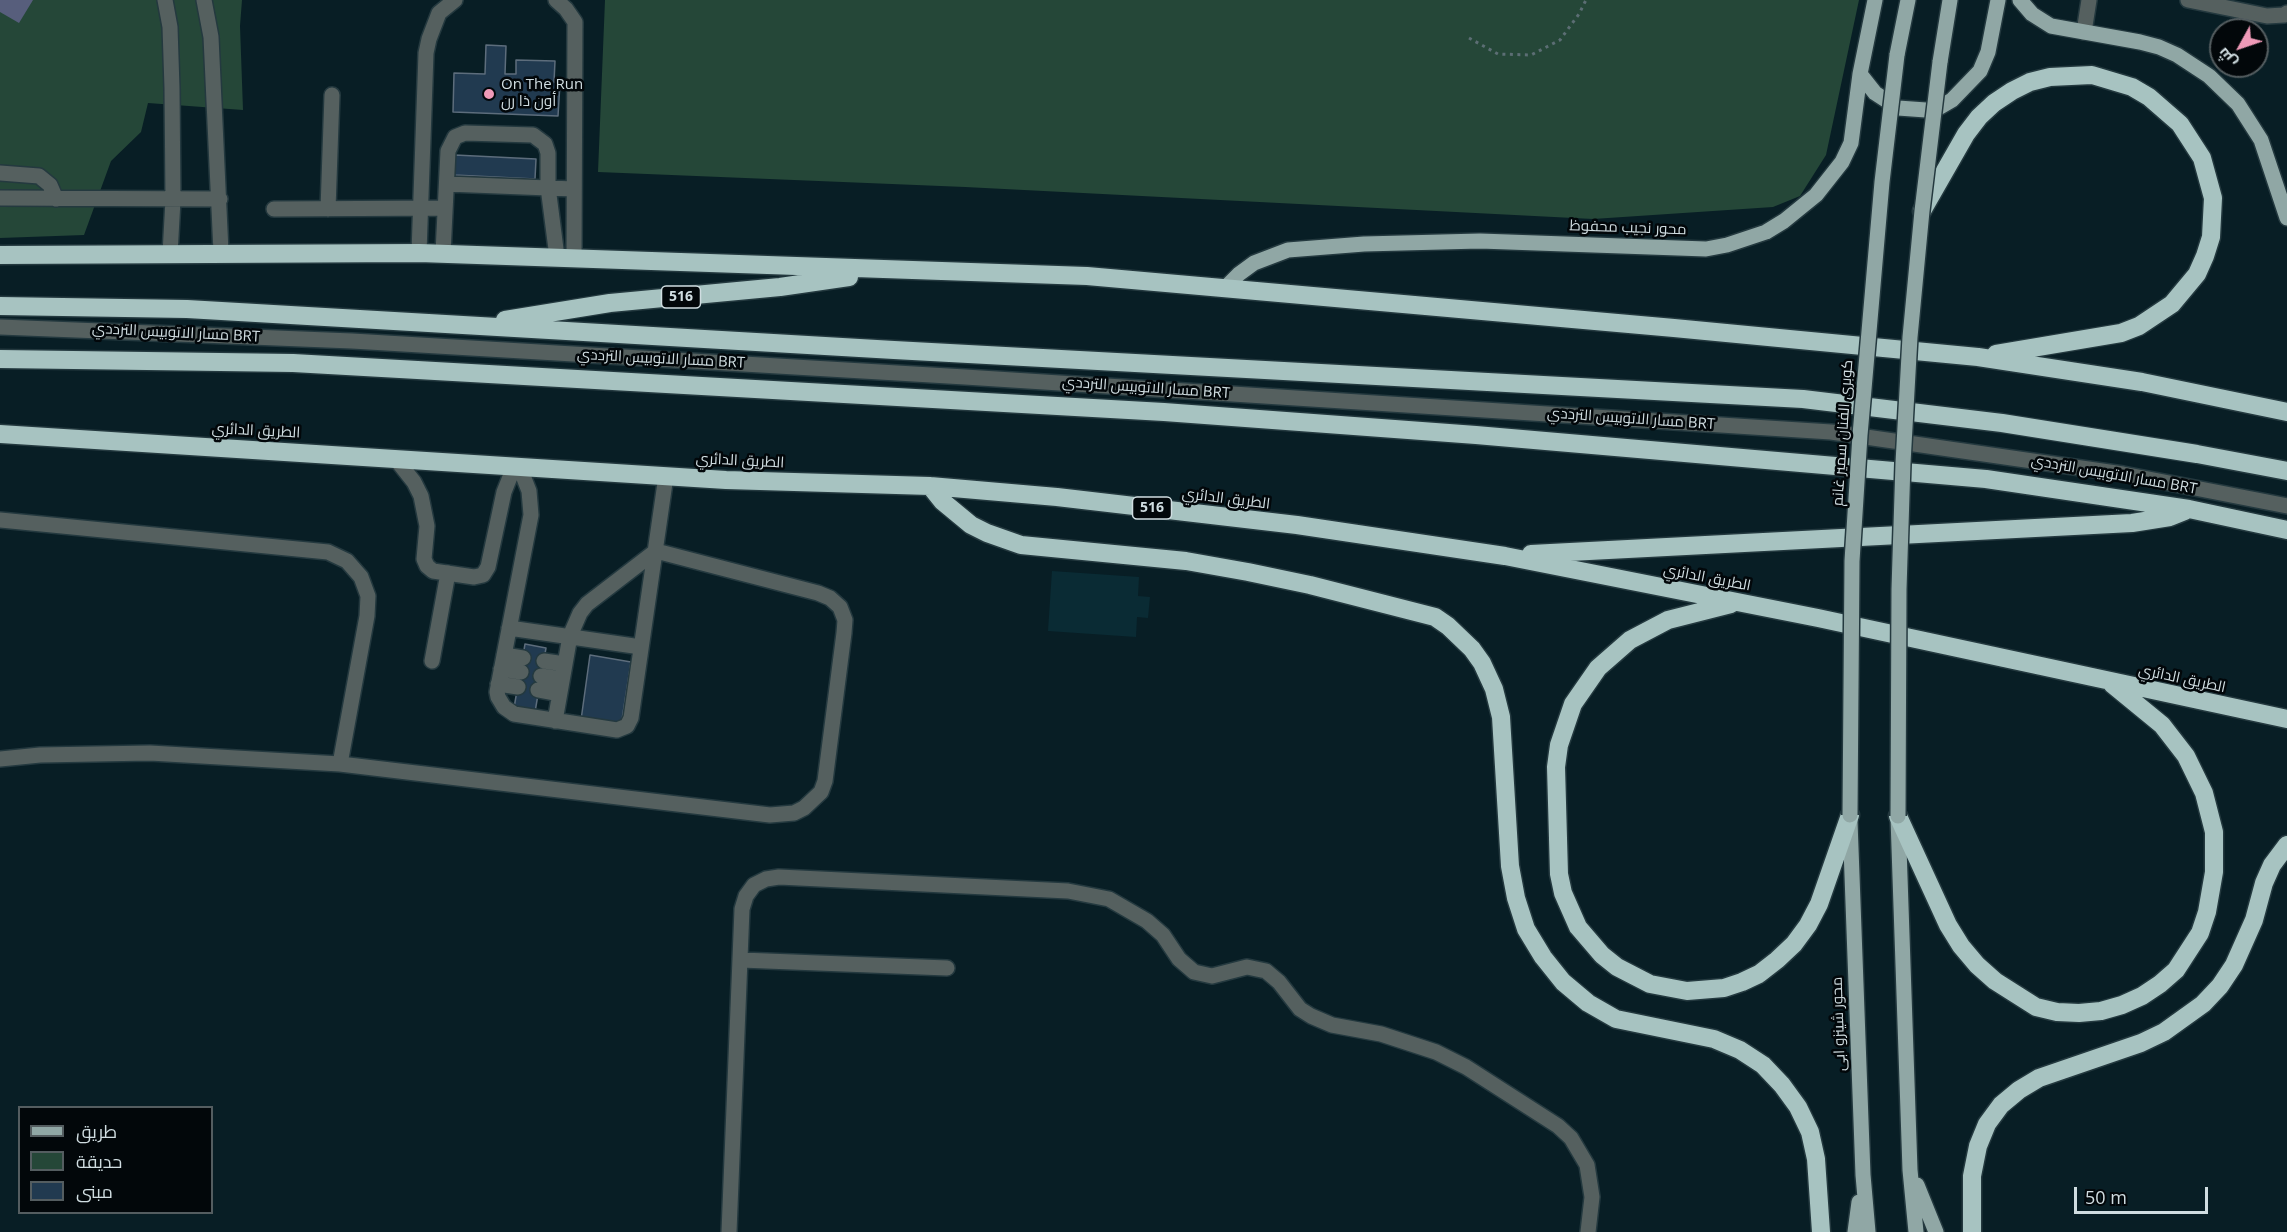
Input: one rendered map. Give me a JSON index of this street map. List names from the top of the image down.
{
  "streets": {
    "highway": ["516", "الطريق الدائري"],
    "main road": ["محور نجيب محفوظ", "كوبرى الفنان سمير غانم", "محور شينزو ابى"],
    "street": ["مسار الاتوبيس الترددي BRT"]
  },
  "crossings": [
    ["محور نجيب محفوظ", "516"],
    ["كوبرى الفنان سمير غانم", "محور شينزو ابى"]
  ],
  "places": ["On The Run أون ذا رن"],
  "legend": ["طريق", "حديقة", "مبنى"],
  "scale_bar": "50 m",
  "north": "bottom left"
}
